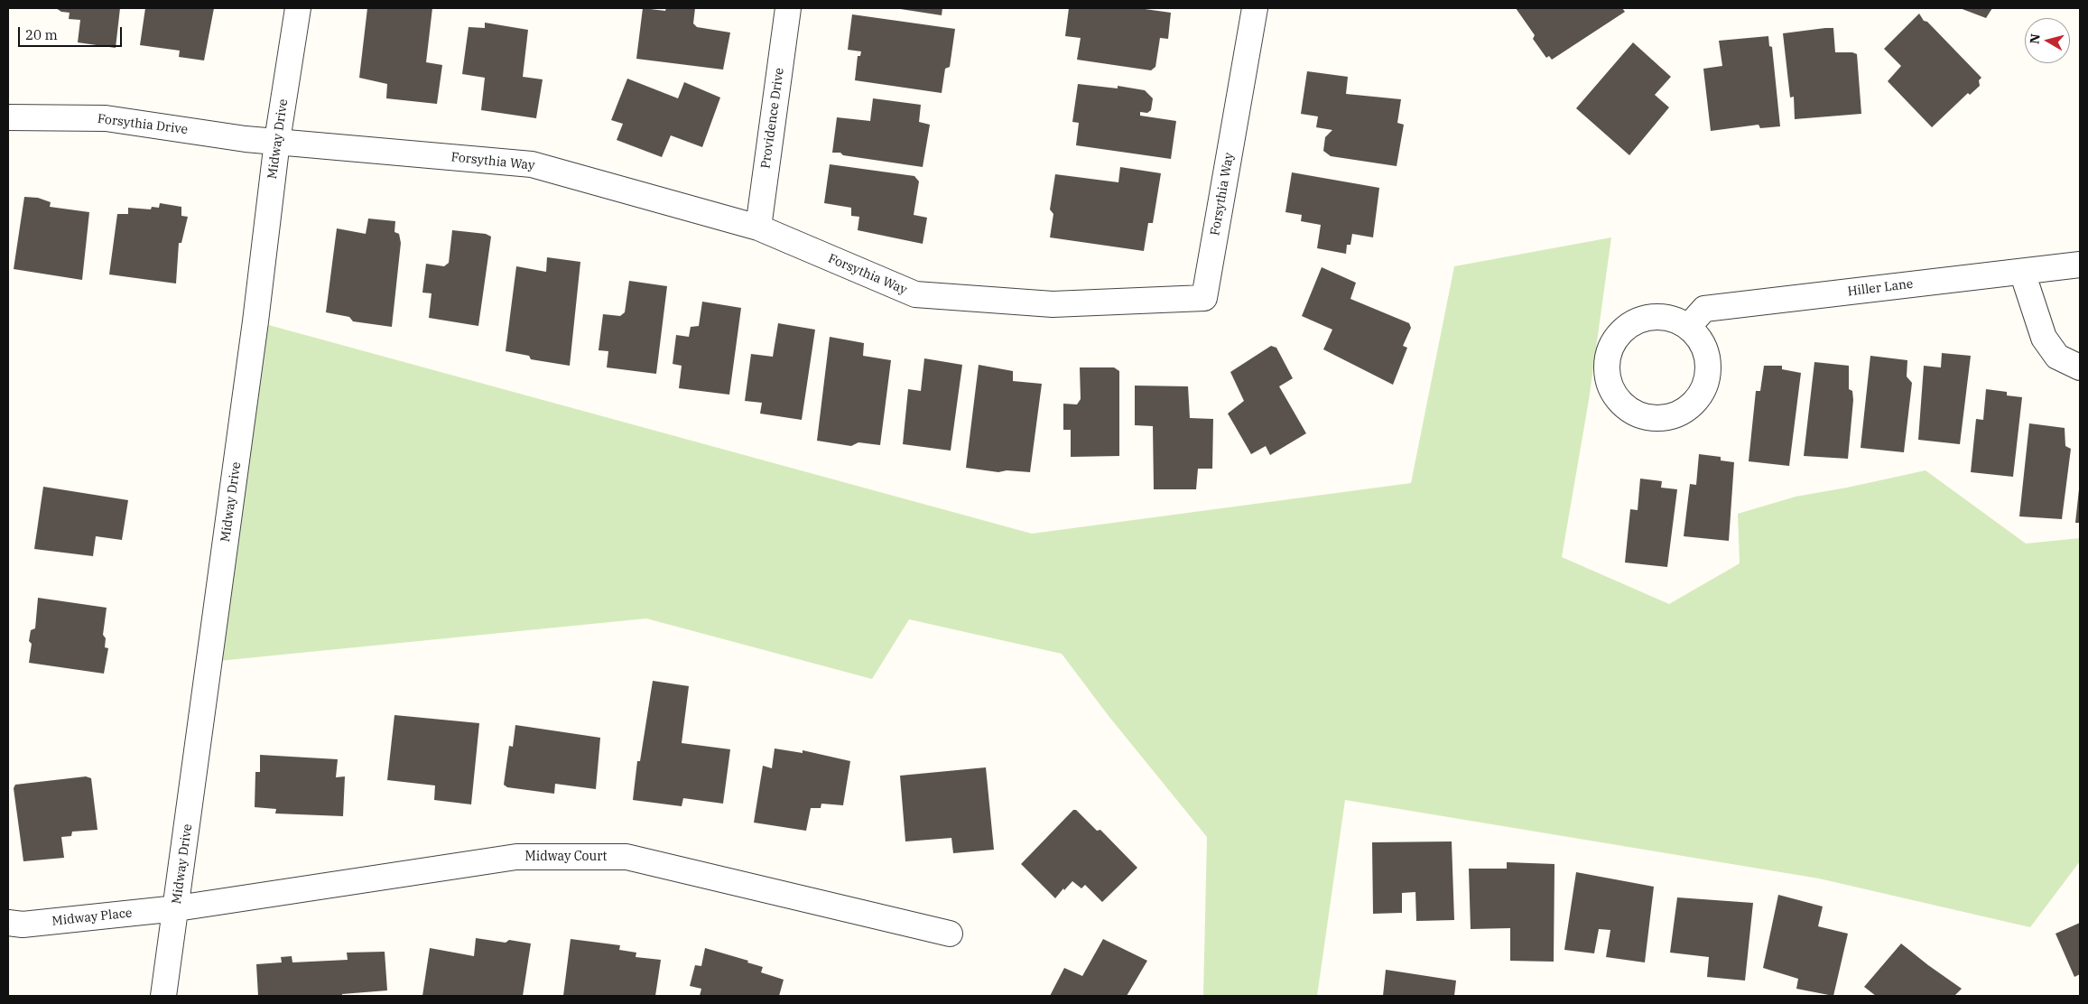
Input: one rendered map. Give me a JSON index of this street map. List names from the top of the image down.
{
  "streets": {
    "street": [
      "Providence Drive",
      "Forsythia Drive",
      "Midway Drive",
      "Forsythia Way",
      "Hiller Lane",
      "Midway Court",
      "Midway Place"
    ]
  },
  "crossings": [
    ["Providence Drive", "Forsythia Way"],
    ["Forsythia Drive", "Midway Drive"],
    ["Forsythia Drive", "Forsythia Way"],
    ["Midway Drive", "Forsythia Way"],
    ["Midway Drive", "Midway Court"],
    ["Midway Drive", "Midway Place"],
    ["Midway Court", "Midway Place"]
  ],
  "scale_bar": "20 m",
  "north": "left"
}
